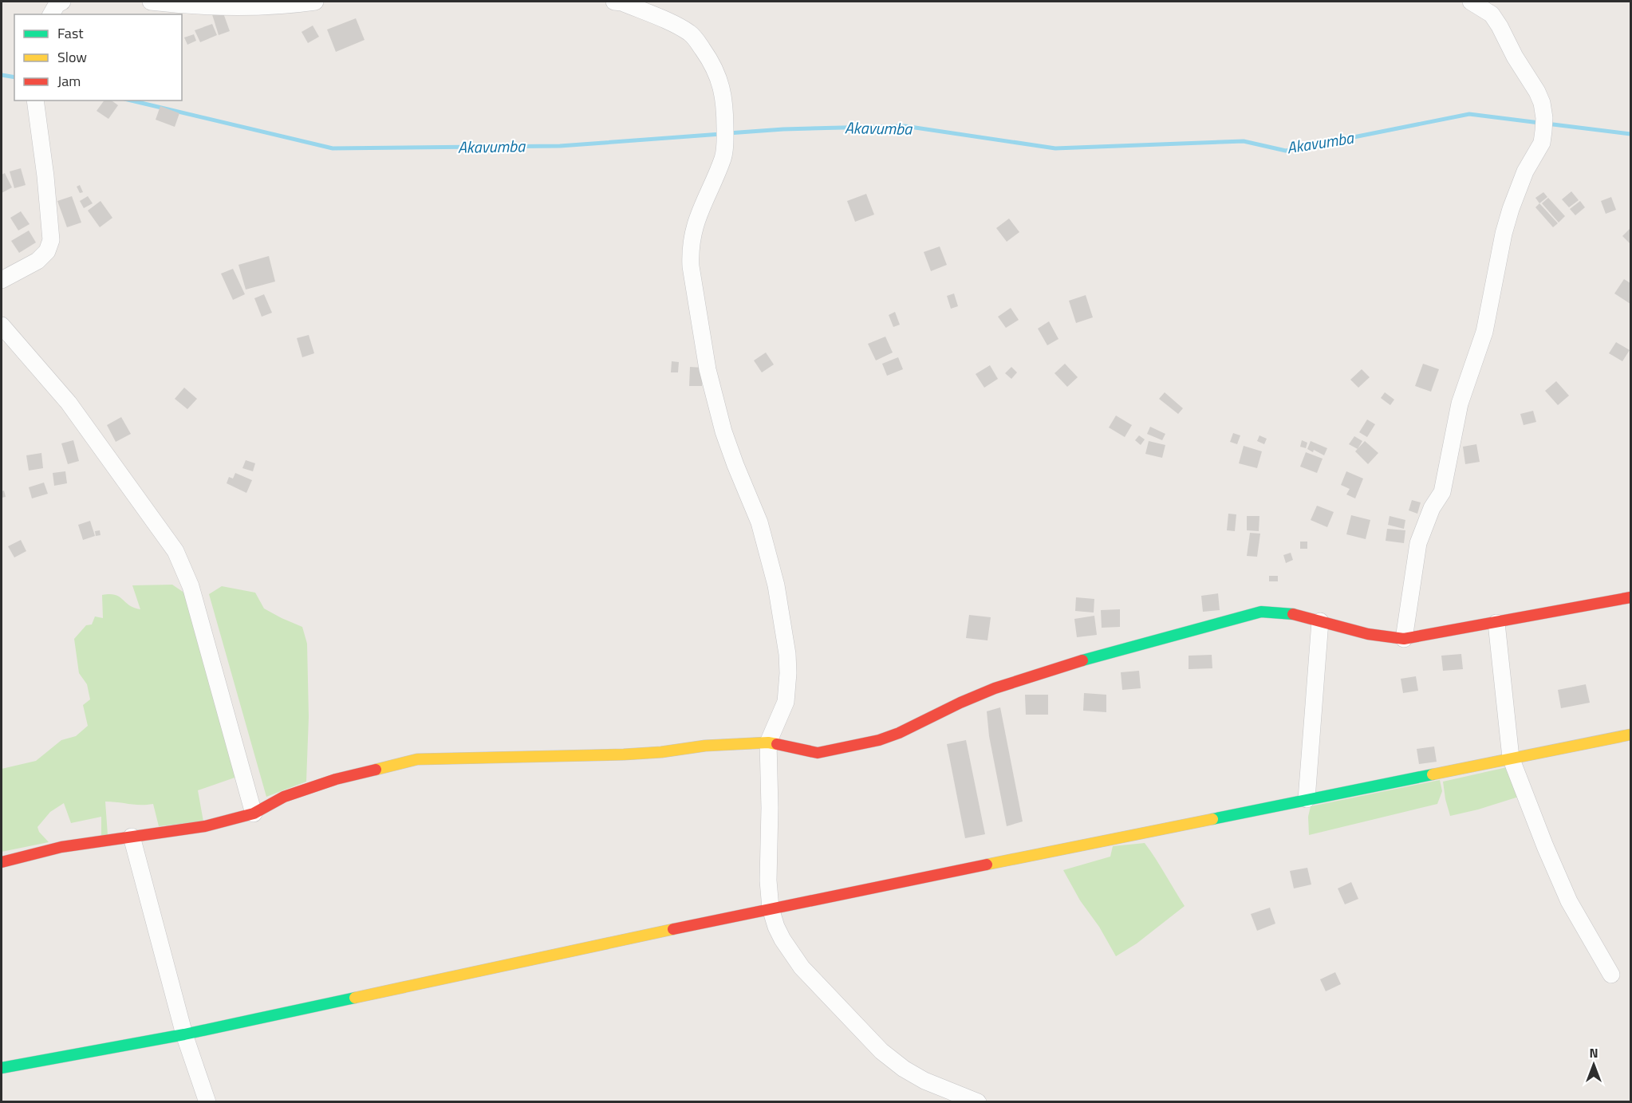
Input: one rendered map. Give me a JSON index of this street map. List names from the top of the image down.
{
  "water": ["Akavumba"],
  "legend": ["Fast", "Slow", "Jam"],
  "north": "top"
}
